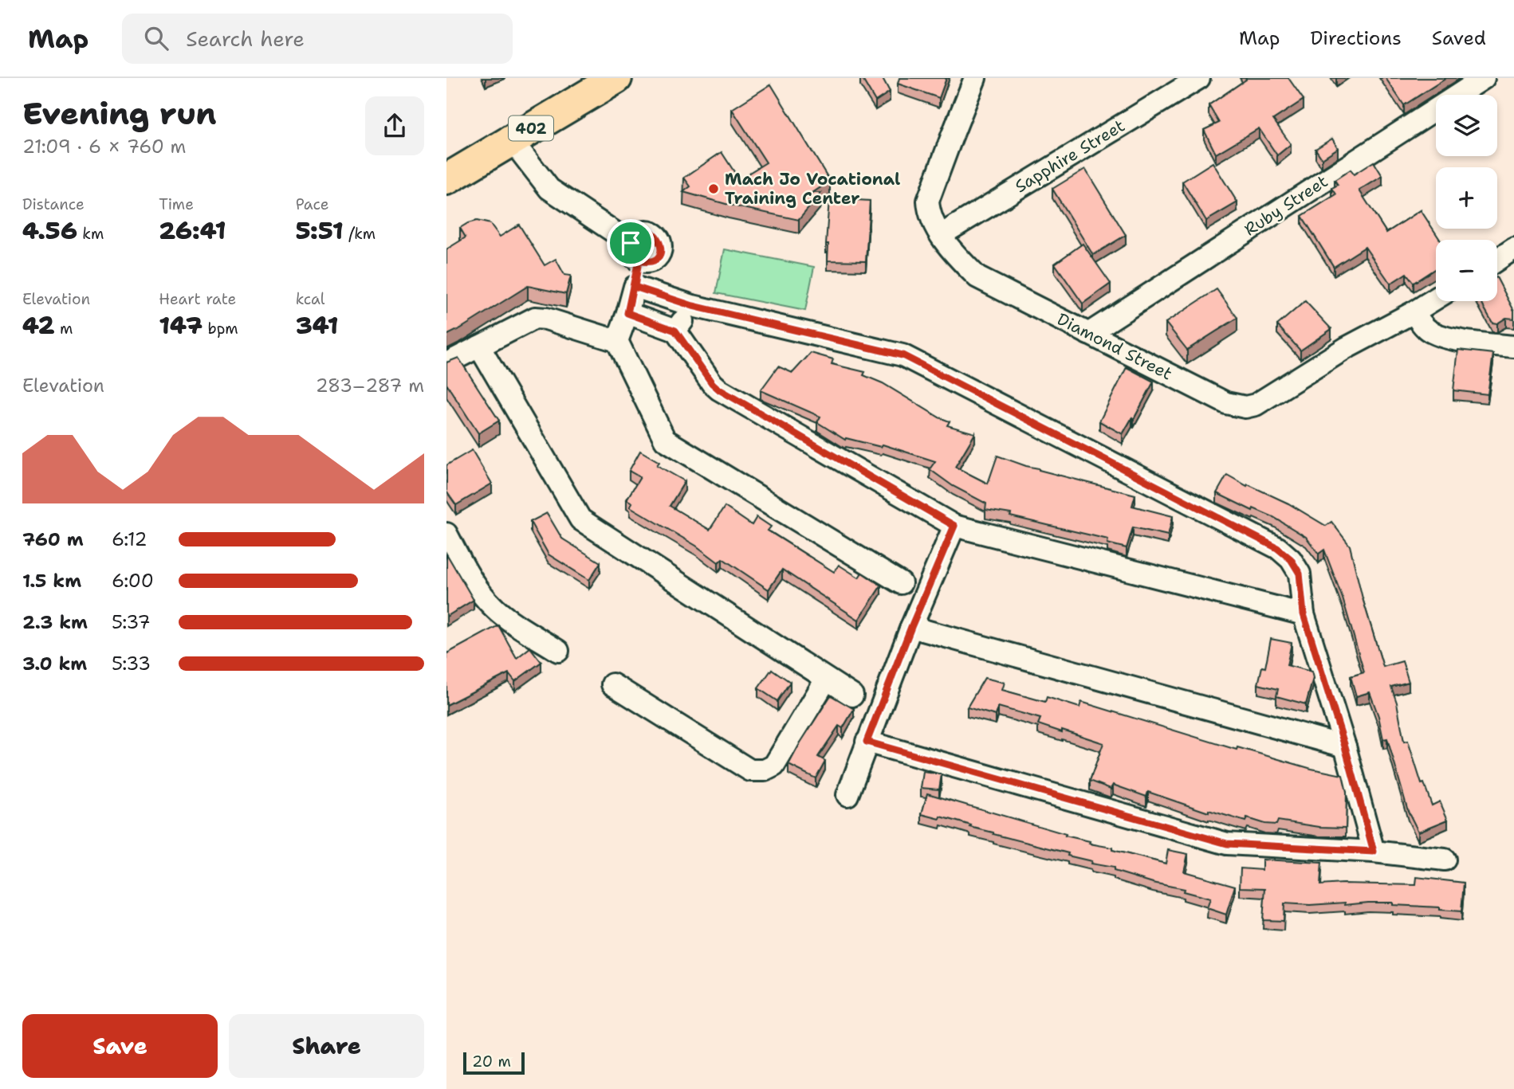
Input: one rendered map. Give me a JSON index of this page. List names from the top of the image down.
{
  "streets": {
    "main road": ["402"],
    "street": ["Sapphire Street", "Ruby Street", "Diamond Street"]
  },
  "crossings": [
    ["Sapphire Street", "Diamond Street"],
    ["Ruby Street", "Diamond Street"]
  ],
  "places": ["Mach Jo Vocational Training Center"],
  "scale_bar": "20 m",
  "page": {
    "header": "Map",
    "search": "Search here",
    "nav": ["Map", "Directions", "Saved"],
    "heading": ["Evening run", "21:09 · 6 × 760 m"],
    "map_buttons": ["+", "−"],
    "stats": [
      ["Distance", "4.56 km"],
      ["Time", "26:41"],
      ["Pace", "5:51 /km"],
      ["Elevation", "42 m"],
      ["Heart rate", "147 bpm"],
      ["kcal", "341"]
    ],
    "chart": ["Elevation", "283–287 m"],
    "list": [
      {
        "name": "760 m",
        "note": "6:12"
      },
      {
        "name": "1.5 km",
        "note": "6:00"
      },
      {
        "name": "2.3 km",
        "note": "5:37"
      },
      {
        "name": "3.0 km",
        "note": "5:33"
      }
    ],
    "buttons": ["Save", "Share"],
    "scale": "20 m"
  }
}
